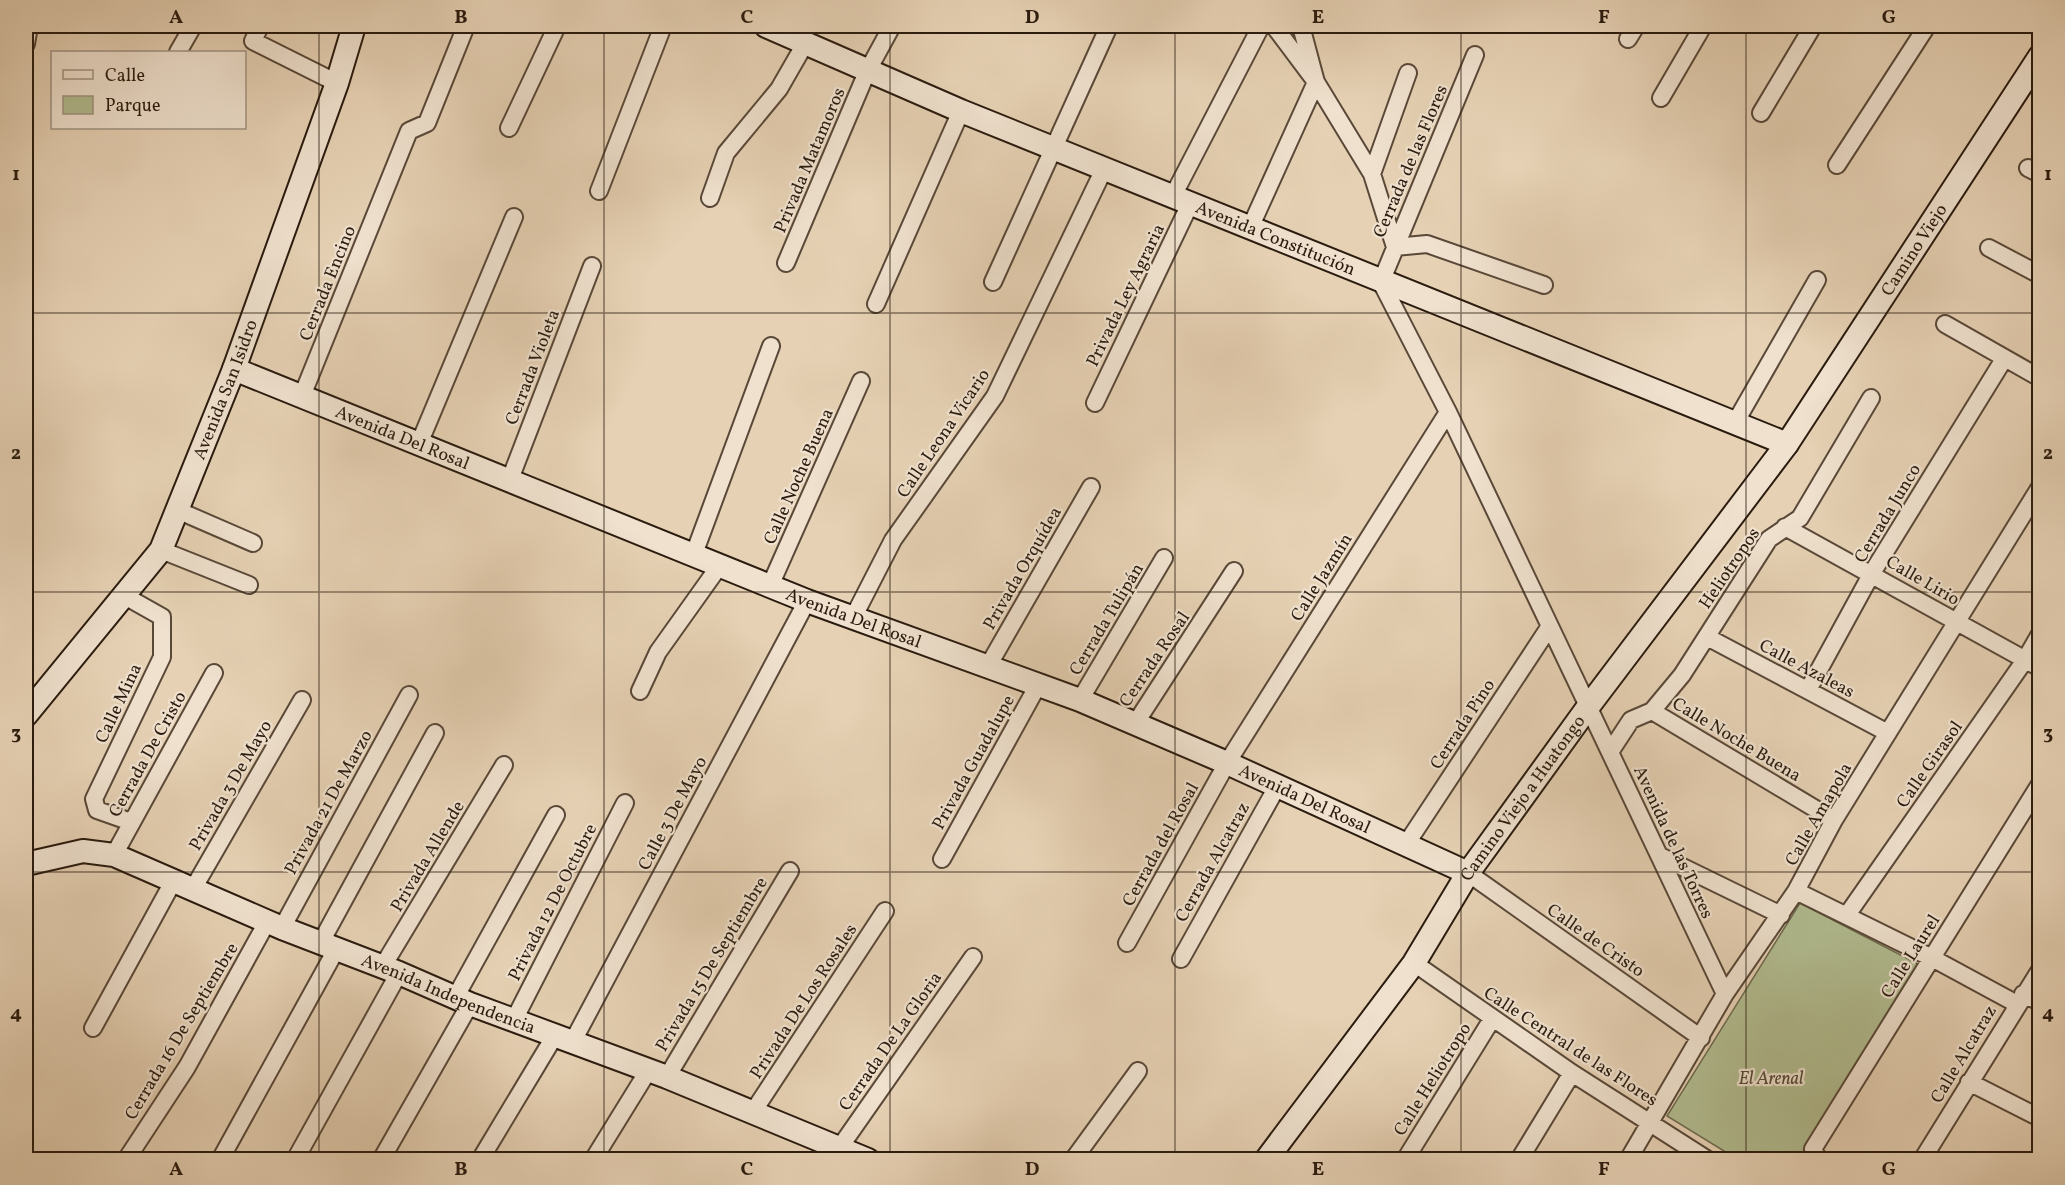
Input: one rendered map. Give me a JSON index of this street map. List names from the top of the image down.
{
  "streets": {
    "main road": [
      "Avenida Constitución",
      "Camino Viejo",
      "Avenida San Isidro",
      "Avenida Del Rosal",
      "Camino Viejo a Huatongo",
      "Avenida Independencia"
    ],
    "street": [
      "Privada Matamoros",
      "Cerrada de las Flores",
      "Cerrada Encino",
      "Privada Ley Agraria",
      "Cerrada Violeta",
      "Calle Leona Vicario",
      "Calle Noche Buena",
      "Cerrada Junco",
      "Privada Orquídea",
      "Heliotropos",
      "Calle Jazmín",
      "Calle Lirio",
      "Cerrada Tulipán",
      "Cerrada Rosal",
      "Calle Azaleas",
      "Calle Mina",
      "Cerrada Pino",
      "Cerrada De Cristo",
      "Privada Guadalupe",
      "Calle Girasol",
      "Privada 3 De Mayo",
      "Privada 21 De Marzo",
      "Calle 3 De Mayo",
      "Calle Amapola",
      "Avenida de las Torres",
      "Cerrada del Rosal",
      "Privada Allende",
      "Cerrada Alcatraz",
      "Privada 12 De Octubre",
      "Calle de Cristo",
      "Calle Laurel",
      "Privada 15 De Septiembre",
      "Privada De Los Rosales",
      "Cerrada 16 De Septiembre",
      "Cerrada De La Gloria",
      "Calle Central de las Flores",
      "Calle Alcatraz",
      "Calle Heliotropo"
    ]
  },
  "crossings": [
    ["Privada Matamoros", "Avenida Constitución"],
    ["Cerrada de las Flores", "Avenida Constitución"],
    ["Cerrada de las Flores", "Avenida de las Torres"],
    ["Avenida Constitución", "Camino Viejo"],
    ["Avenida Constitución", "Privada Ley Agraria"],
    ["Avenida Constitución", "Calle Leona Vicario"],
    ["Avenida Constitución", "Camino Viejo a Huatongo"],
    ["Avenida Constitución", "Avenida de las Torres"],
    ["Camino Viejo", "Camino Viejo a Huatongo"],
    ["Cerrada Encino", "Avenida Del Rosal"],
    ["Cerrada Violeta", "Avenida Del Rosal"],
    ["Avenida San Isidro", "Avenida Del Rosal"],
    ["Avenida San Isidro", "Calle Mina"],
    ["Calle Leona Vicario", "Avenida Del Rosal"],
    ["Avenida Del Rosal", "Calle Noche Buena"],
    ["Avenida Del Rosal", "Privada Orquídea"],
    ["Avenida Del Rosal", "Calle Jazmín"],
    ["Avenida Del Rosal", "Cerrada Tulipán"],
    ["Avenida Del Rosal", "Cerrada Rosal"],
    ["Avenida Del Rosal", "Cerrada Pino"],
    ["Avenida Del Rosal", "Privada Guadalupe"],
    ["Avenida Del Rosal", "Camino Viejo a Huatongo"],
    ["Avenida Del Rosal", "Calle 3 De Mayo"],
    ["Avenida Del Rosal", "Cerrada del Rosal"],
    ["Avenida Del Rosal", "Cerrada Alcatraz"],
    ["Avenida Del Rosal", "Calle de Cristo"],
    ["Calle Noche Buena", "Heliotropos"],
    ["Calle Noche Buena", "Calle Amapola"],
    ["Cerrada Junco", "Calle Lirio"],
    ["Cerrada Junco", "Calle Azaleas"],
    ["Heliotropos", "Calle Lirio"],
    ["Heliotropos", "Calle Azaleas"],
    ["Heliotropos", "Avenida de las Torres"],
    ["Calle Jazmín", "Avenida de las Torres"],
    ["Calle Jazmín", "Cerrada del Rosal"],
    ["Calle Lirio", "Calle Girasol"],
    ["Calle Lirio", "Calle Amapola"],
    ["Calle Azaleas", "Calle Amapola"],
    ["Calle Mina", "Cerrada De Cristo"],
    ["Cerrada Pino", "Avenida de las Torres"],
    ["Cerrada De Cristo", "Avenida Independencia"],
    ["Privada 3 De Mayo", "Avenida Independencia"],
    ["Camino Viejo a Huatongo", "Avenida de las Torres"],
    ["Camino Viejo a Huatongo", "Calle de Cristo"],
    ["Camino Viejo a Huatongo", "Calle Central de las Flores"],
    ["Privada 21 De Marzo", "Avenida Independencia"],
    ["Privada 21 De Marzo", "Cerrada 16 De Septiembre"],
    ["Calle 3 De Mayo", "Avenida Independencia"],
    ["Calle Amapola", "Avenida de las Torres"],
    ["Calle Amapola", "Calle de Cristo"],
    ["Calle Amapola", "Calle Central de las Flores"],
    ["Privada Allende", "Avenida Independencia"],
    ["Privada 12 De Octubre", "Avenida Independencia"],
    ["Privada 15 De Septiembre", "Avenida Independencia"],
    ["Avenida Independencia", "Privada De Los Rosales"],
    ["Avenida Independencia", "Cerrada 16 De Septiembre"],
    ["Avenida Independencia", "Cerrada De La Gloria"],
    ["Calle Central de las Flores", "Calle Heliotropo"]
  ],
  "parks": ["El Arenal"],
  "legend": ["Calle", "Parque"],
  "grid": {
    "columns": [
      "A",
      "B",
      "C",
      "D",
      "E",
      "F",
      "G"
    ],
    "rows": [
      "1",
      "2",
      "3",
      "4"
    ]
  }
}
